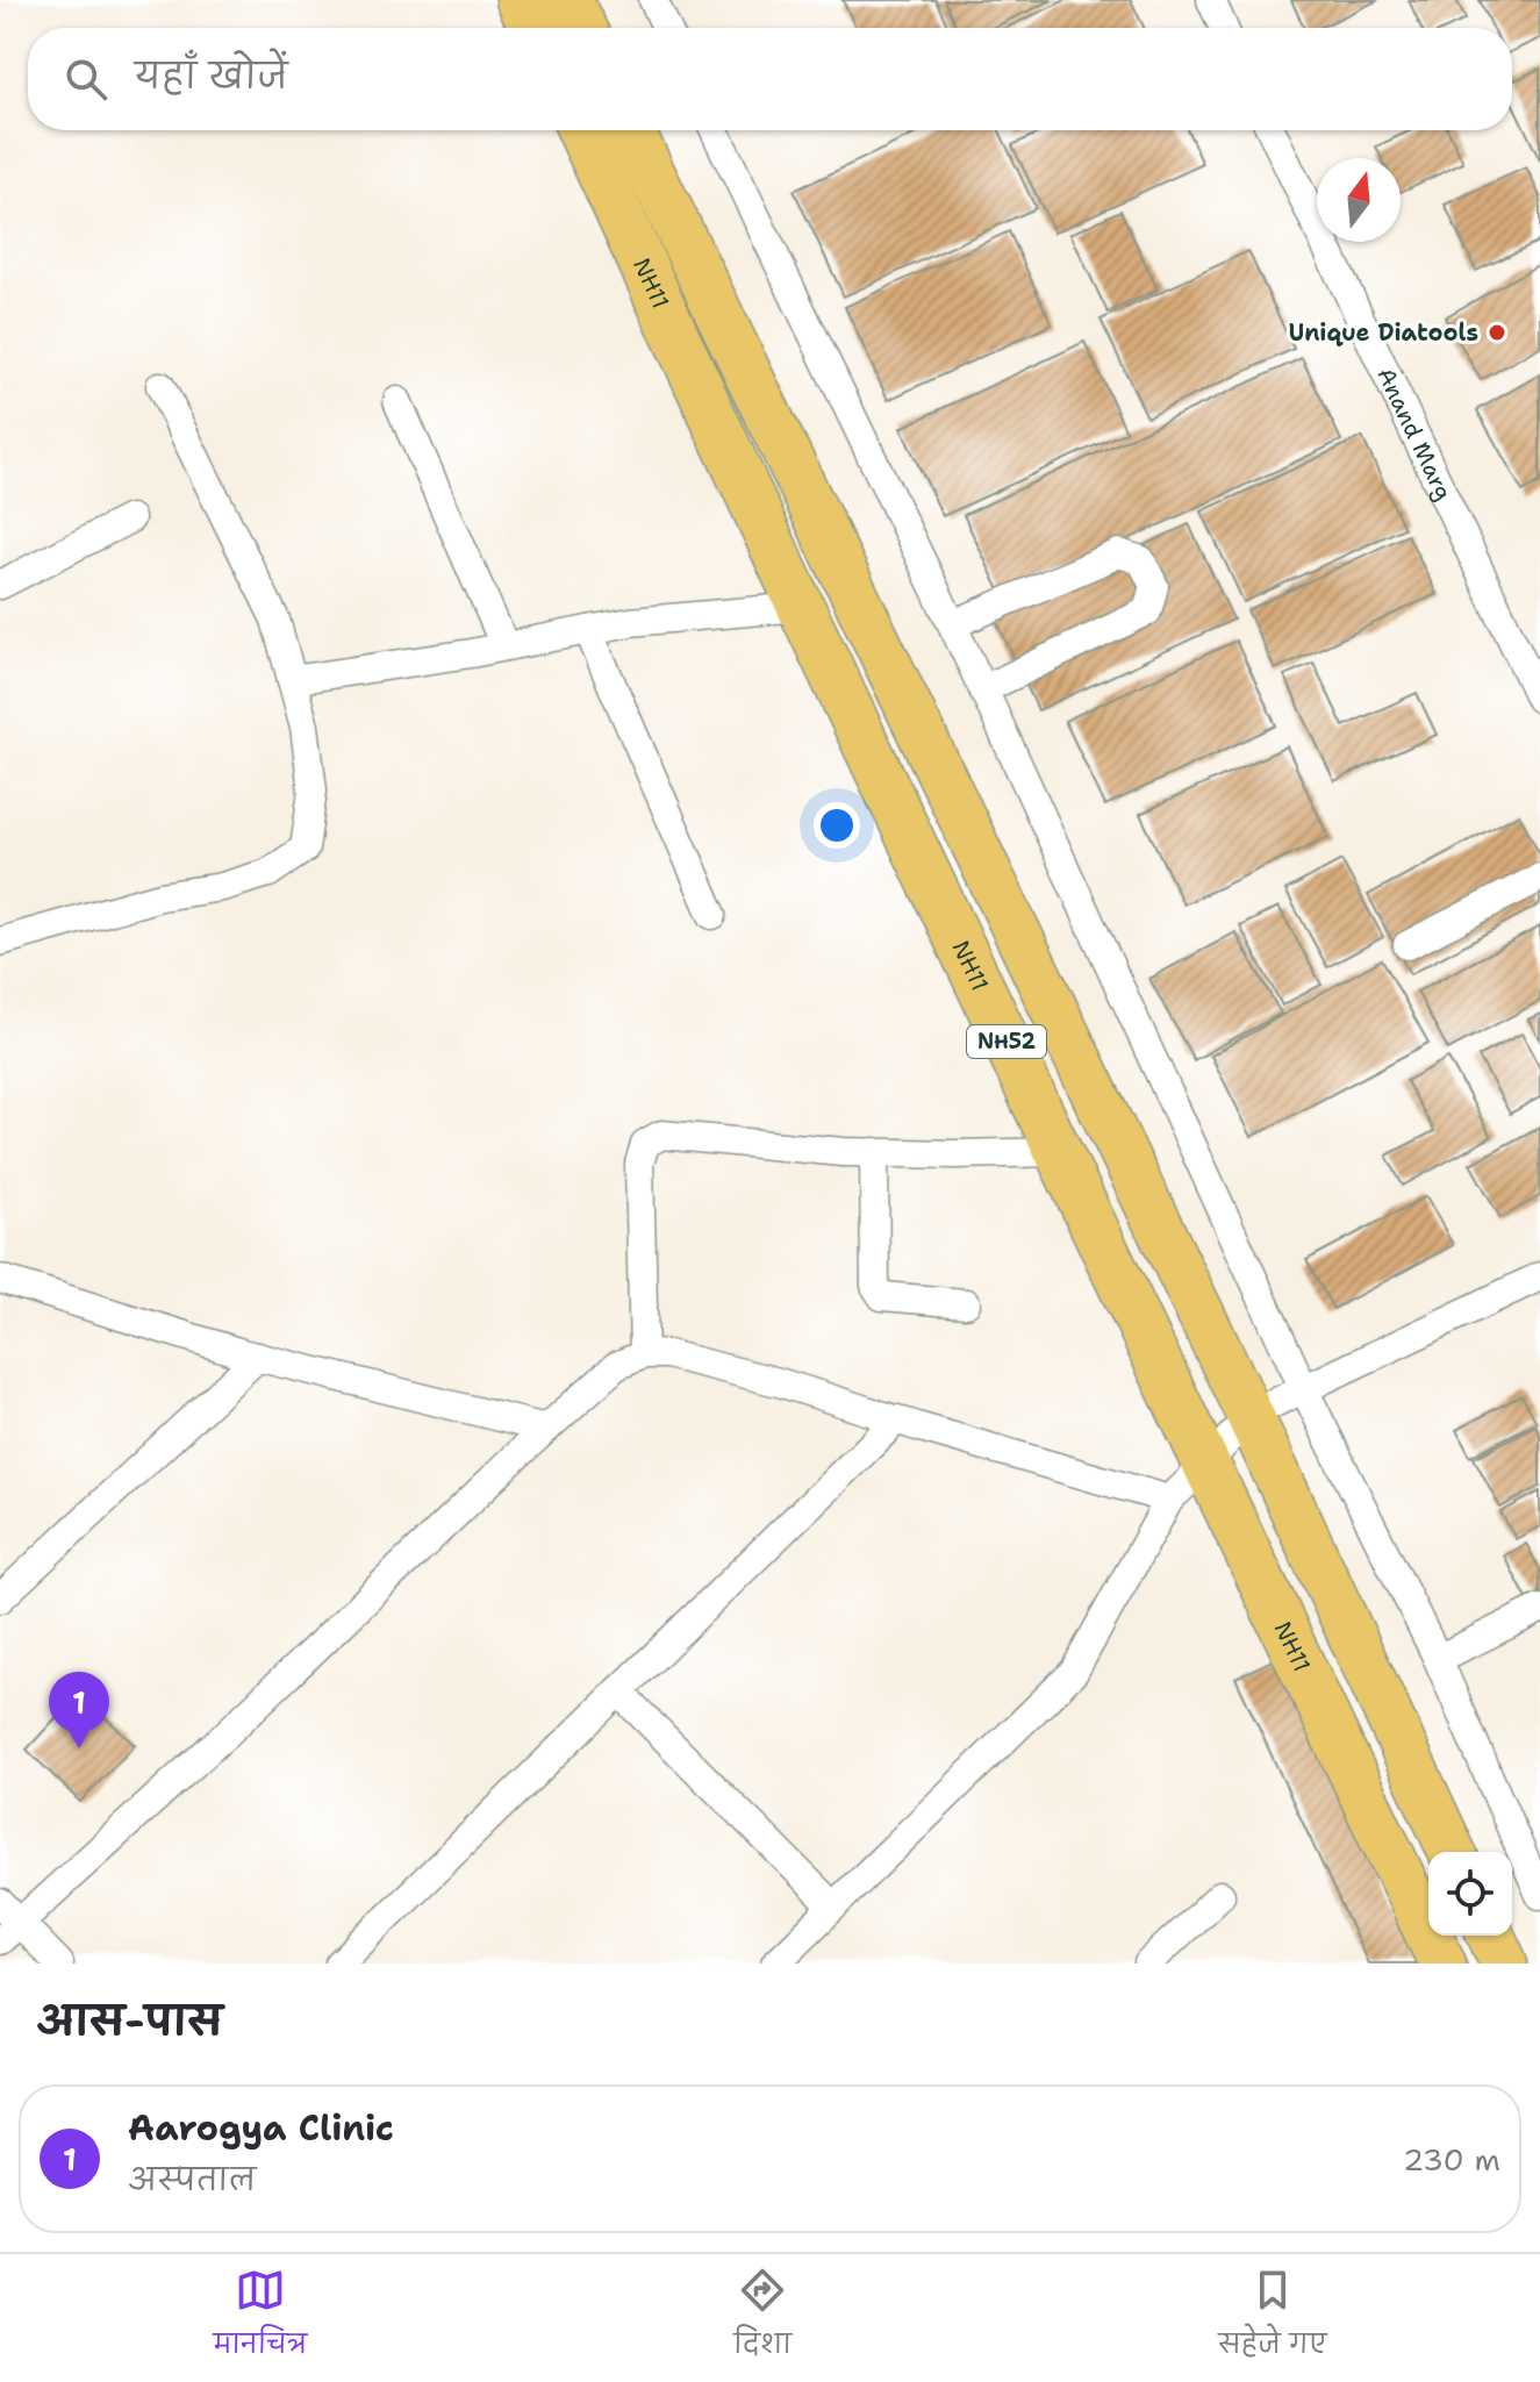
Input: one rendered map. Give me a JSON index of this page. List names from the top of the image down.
{
  "streets": {
    "highway": ["NH11", "NH52"],
    "street": ["Anand Marg"]
  },
  "places": ["Unique Diatools"],
  "north": "top",
  "page": {
    "search": "यहाँ खोजें",
    "pins": "1",
    "heading": "आस-पास",
    "list": [
      {
        "mark": "1",
        "name": "Aarogya Clinic",
        "note": "अस्पताल",
        "value": "230 m"
      }
    ],
    "nav": ["मानचित्र", "दिशा", "सहेजे गए"]
  }
}
